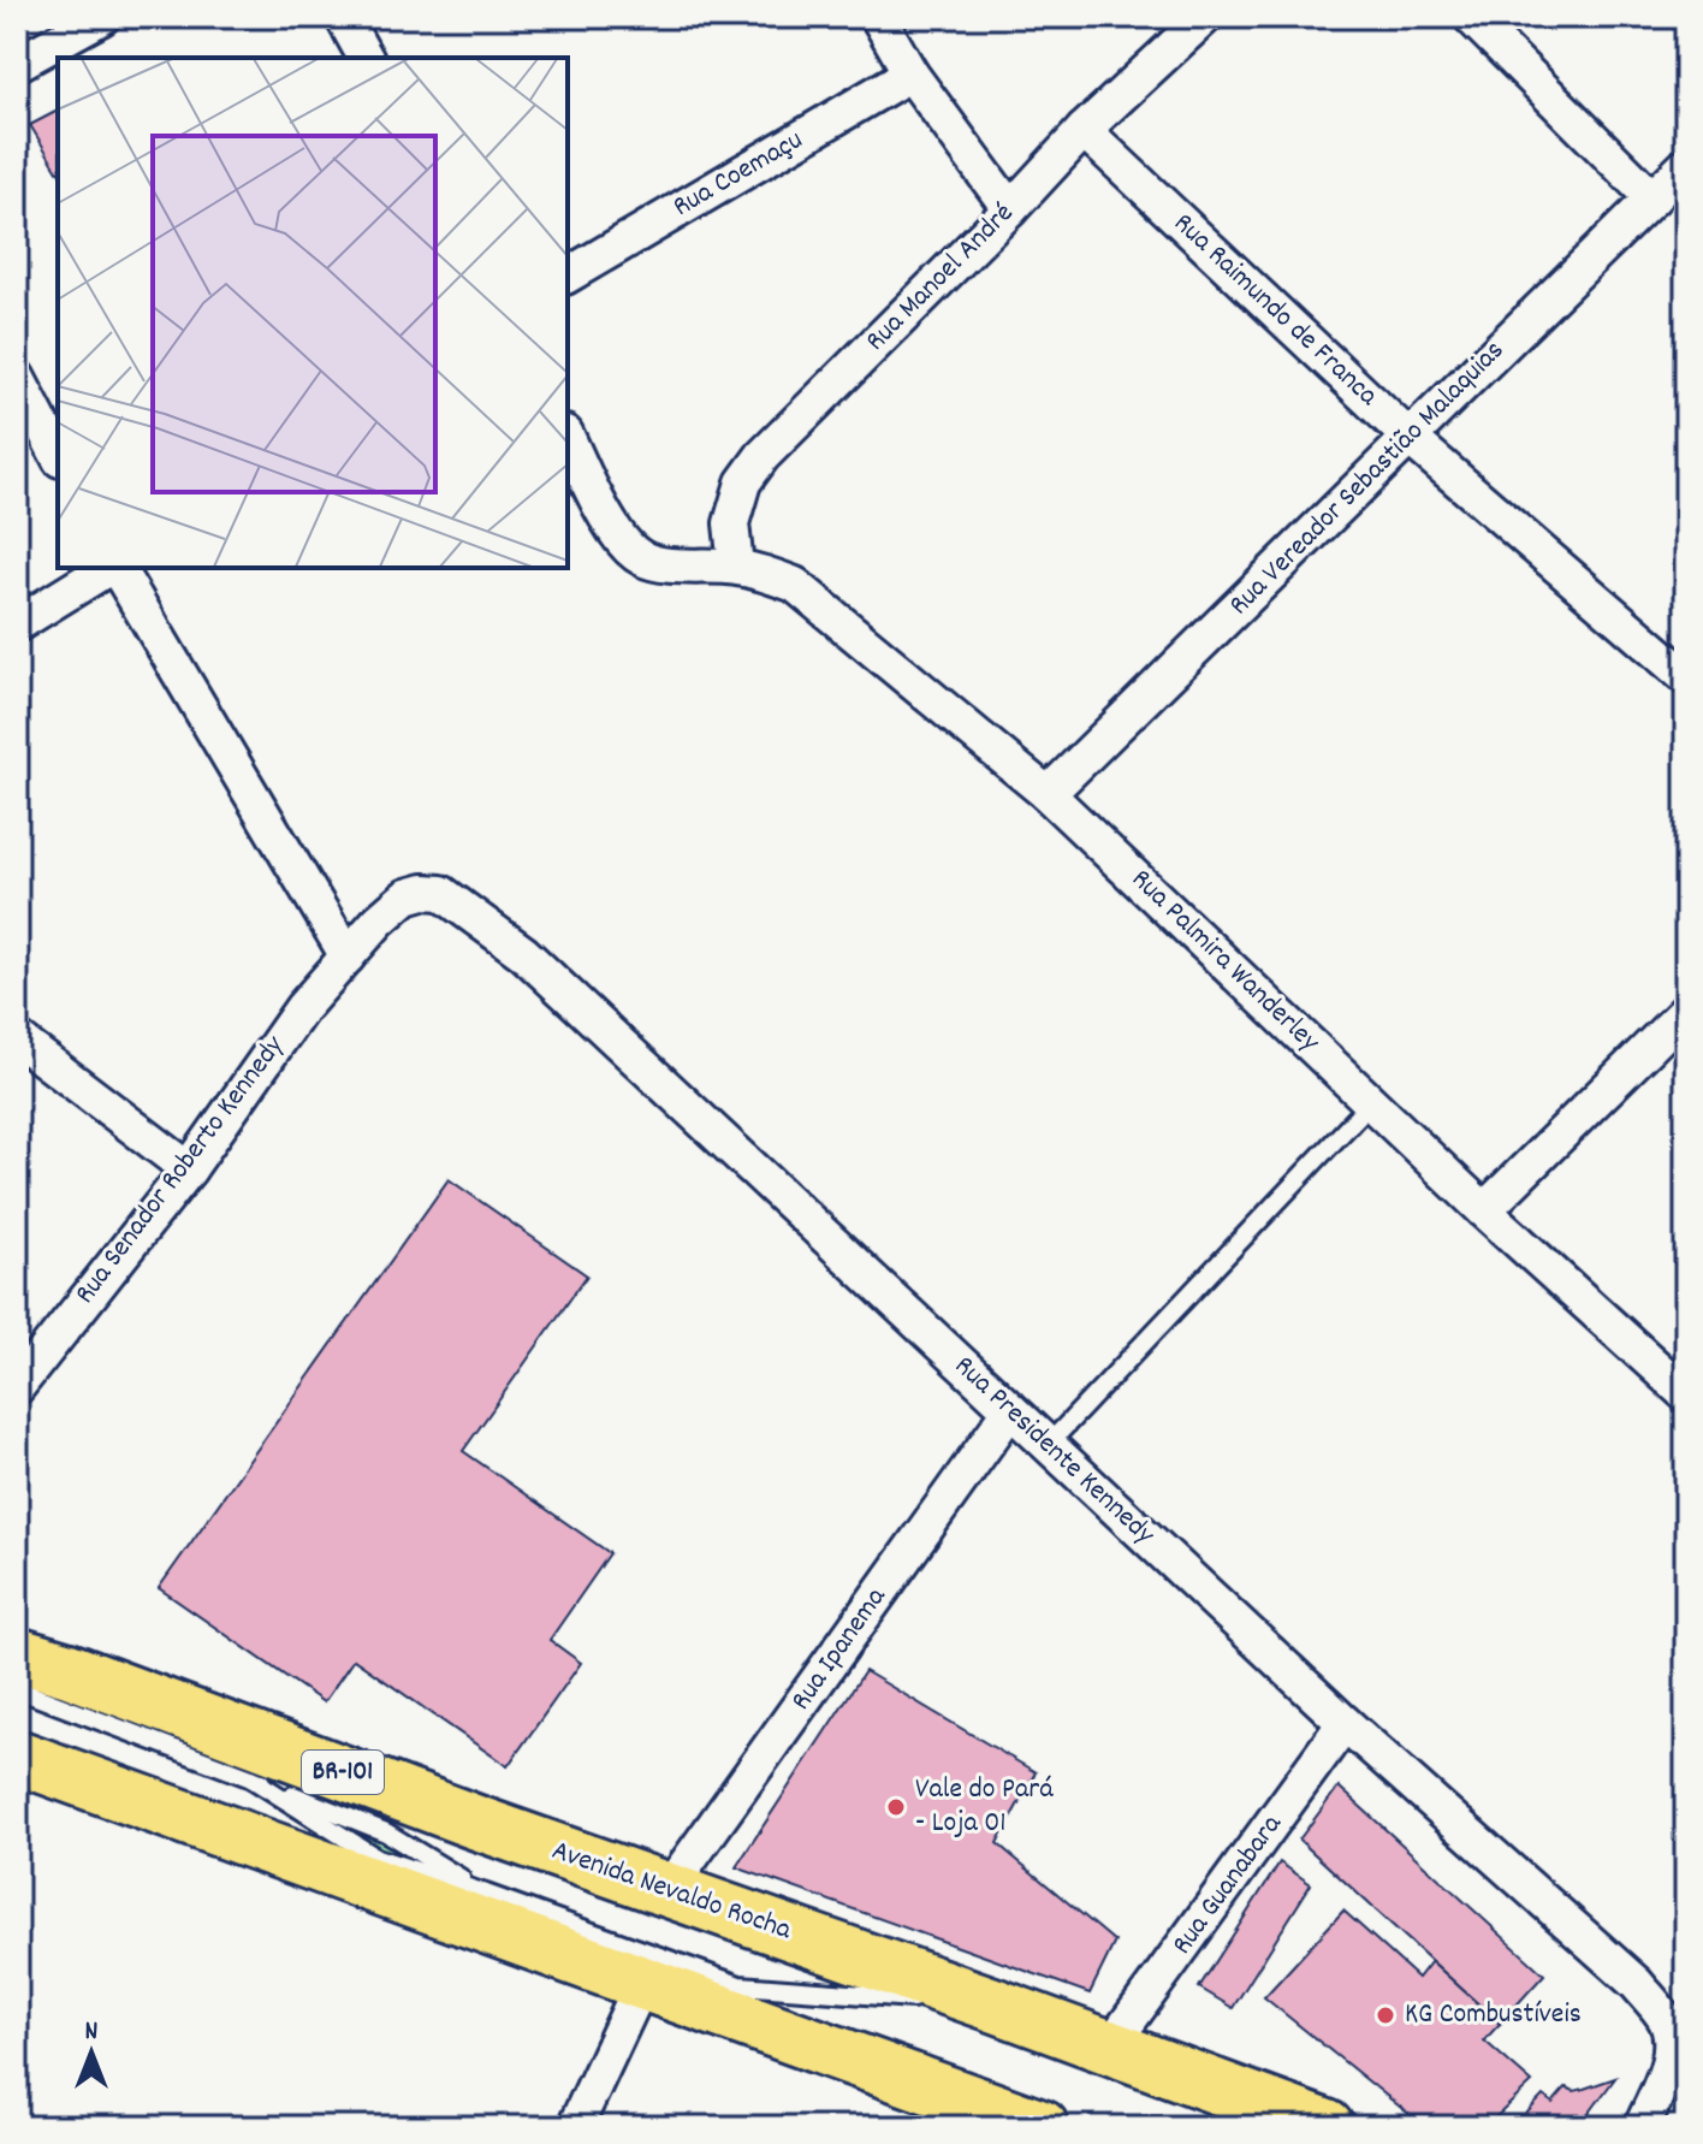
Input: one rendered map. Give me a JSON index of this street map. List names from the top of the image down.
{
  "streets": {
    "highway": ["BR-101", "Avenida Nevaldo Rocha"],
    "street": [
      "Rua Coemaçu",
      "Rua Manoel André",
      "Rua Raimundo de Franca",
      "Rua Vereador Sebastião Malaquias",
      "Rua Palmira Wanderley",
      "Rua Senador Roberto Kennedy",
      "Rua Presidente Kennedy",
      "Rua Ipanema",
      "Rua Guanabara"
    ]
  },
  "crossings": [
    ["Rua Manoel André", "Rua Raimundo de Franca"],
    ["Rua Manoel André", "Rua Palmira Wanderley"],
    ["Rua Raimundo de Franca", "Rua Vereador Sebastião Malaquias"],
    ["Rua Vereador Sebastião Malaquias", "Rua Palmira Wanderley"],
    ["Rua Senador Roberto Kennedy", "Rua Presidente Kennedy"],
    ["Rua Presidente Kennedy", "Rua Ipanema"],
    ["Rua Presidente Kennedy", "Rua Guanabara"],
    ["Rua Ipanema", "Avenida Nevaldo Rocha"],
    ["Rua Guanabara", "Avenida Nevaldo Rocha"]
  ],
  "places": ["Vale do Pará - Loja 01", "KG Combustíveis"],
  "north": "top"
}
